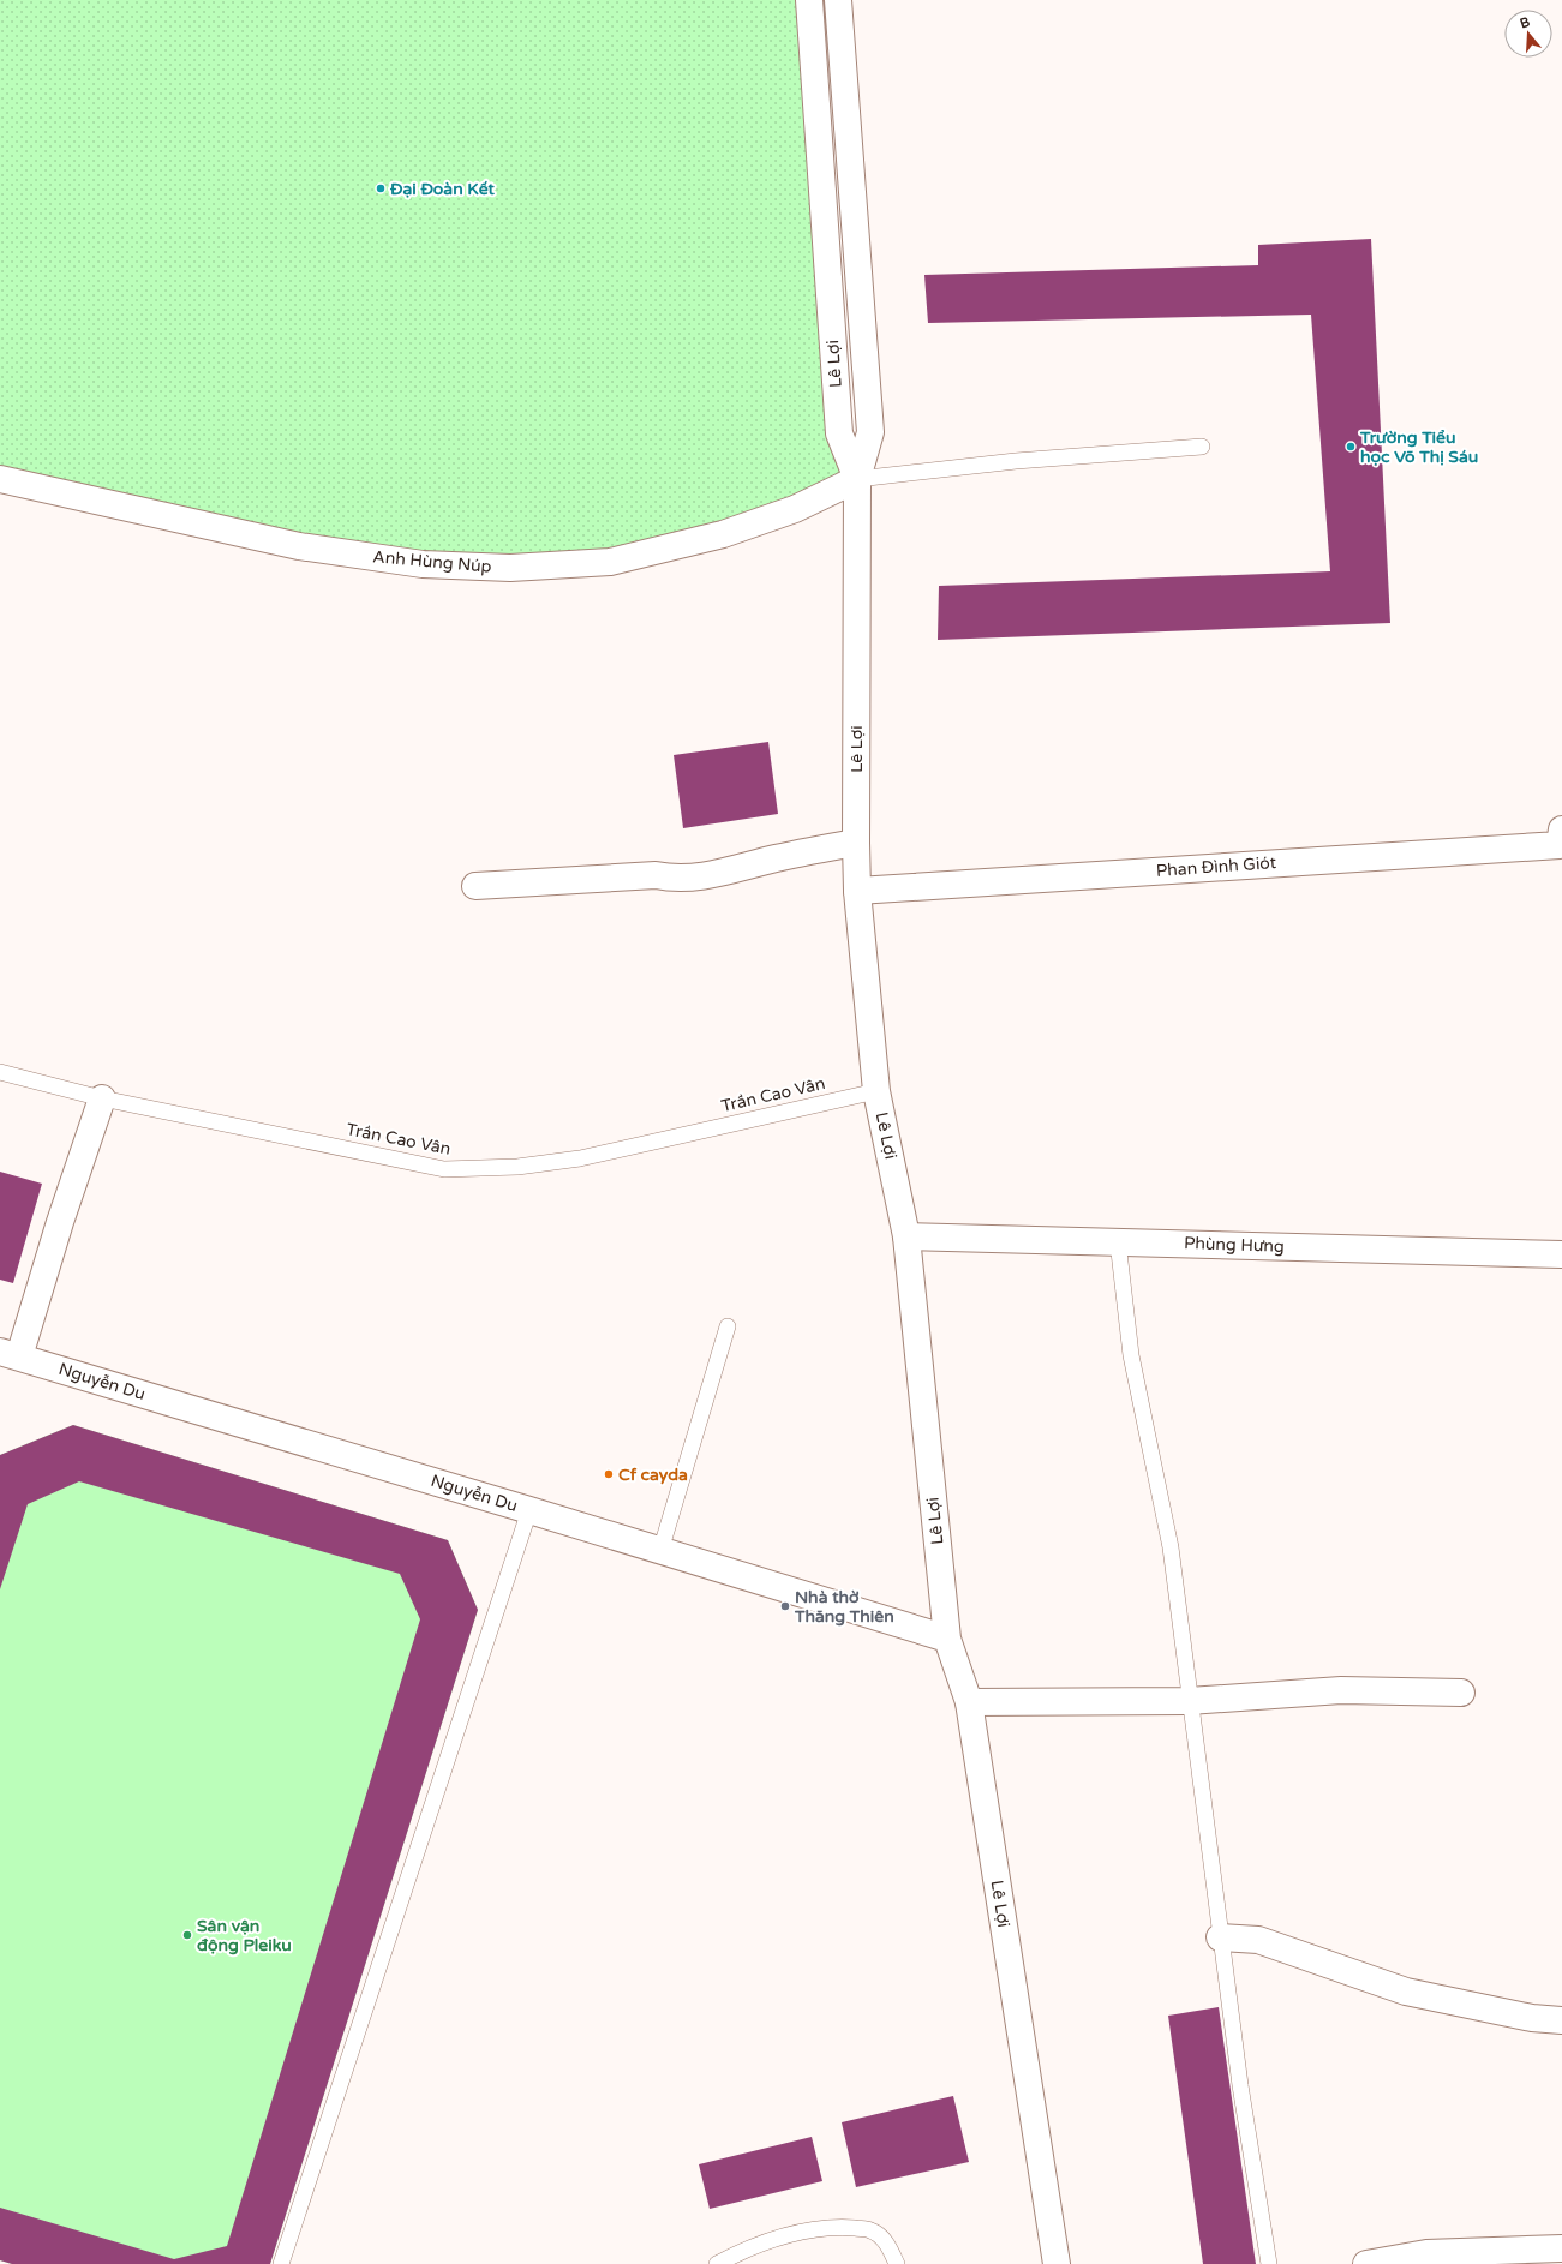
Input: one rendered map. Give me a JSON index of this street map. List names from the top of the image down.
{
  "streets": {
    "street": [
      "Lê Lợi",
      "Anh Hùng Núp",
      "Phan Đình Giót",
      "Phùng Hưng",
      "Nguyễn Du"
    ],
    "lane": ["Trần Cao Vân"]
  },
  "crossings": [
    ["Lê Lợi", "Anh Hùng Núp"],
    ["Lê Lợi", "Phan Đình Giót"],
    ["Lê Lợi", "Trần Cao Vân"],
    ["Lê Lợi", "Phùng Hưng"],
    ["Lê Lợi", "Nguyễn Du"]
  ],
  "places": [
    "Đại Đoàn Kết",
    "Trường Tiểu học Võ Thị Sáu",
    "Cf cayda",
    "Nhà thờ Thăng Thiên",
    "Sân vận động Pleiku"
  ],
  "north": "top"
}
